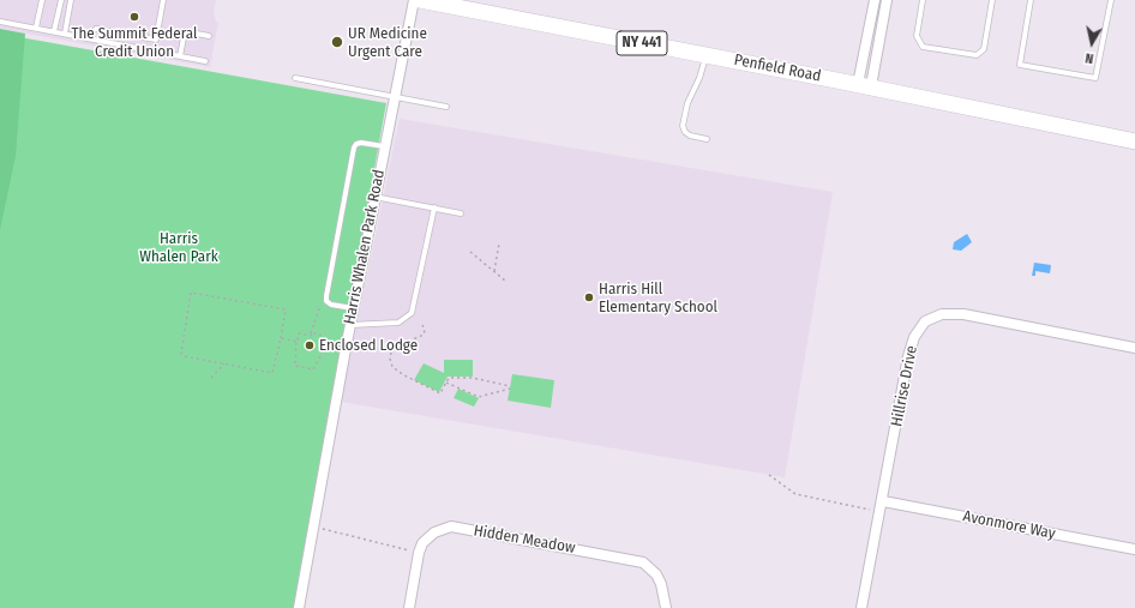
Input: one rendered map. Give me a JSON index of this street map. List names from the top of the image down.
{
  "streets": {
    "main road": ["NY 441", "Penfield Road"],
    "street": [
      "Harris Whalen Park Road",
      "Hillrise Drive",
      "Avonmore Way",
      "Hidden Meadow"
    ]
  },
  "crossings": [
    ["Hillrise Drive", "Avonmore Way"]
  ],
  "parks": ["Harris Whalen Park"],
  "places": [
    "The Summit Federal Credit Union",
    "UR Medicine Urgent Care",
    "Harris Hill Elementary School",
    "Enclosed Lodge"
  ],
  "north": "bottom"
}
